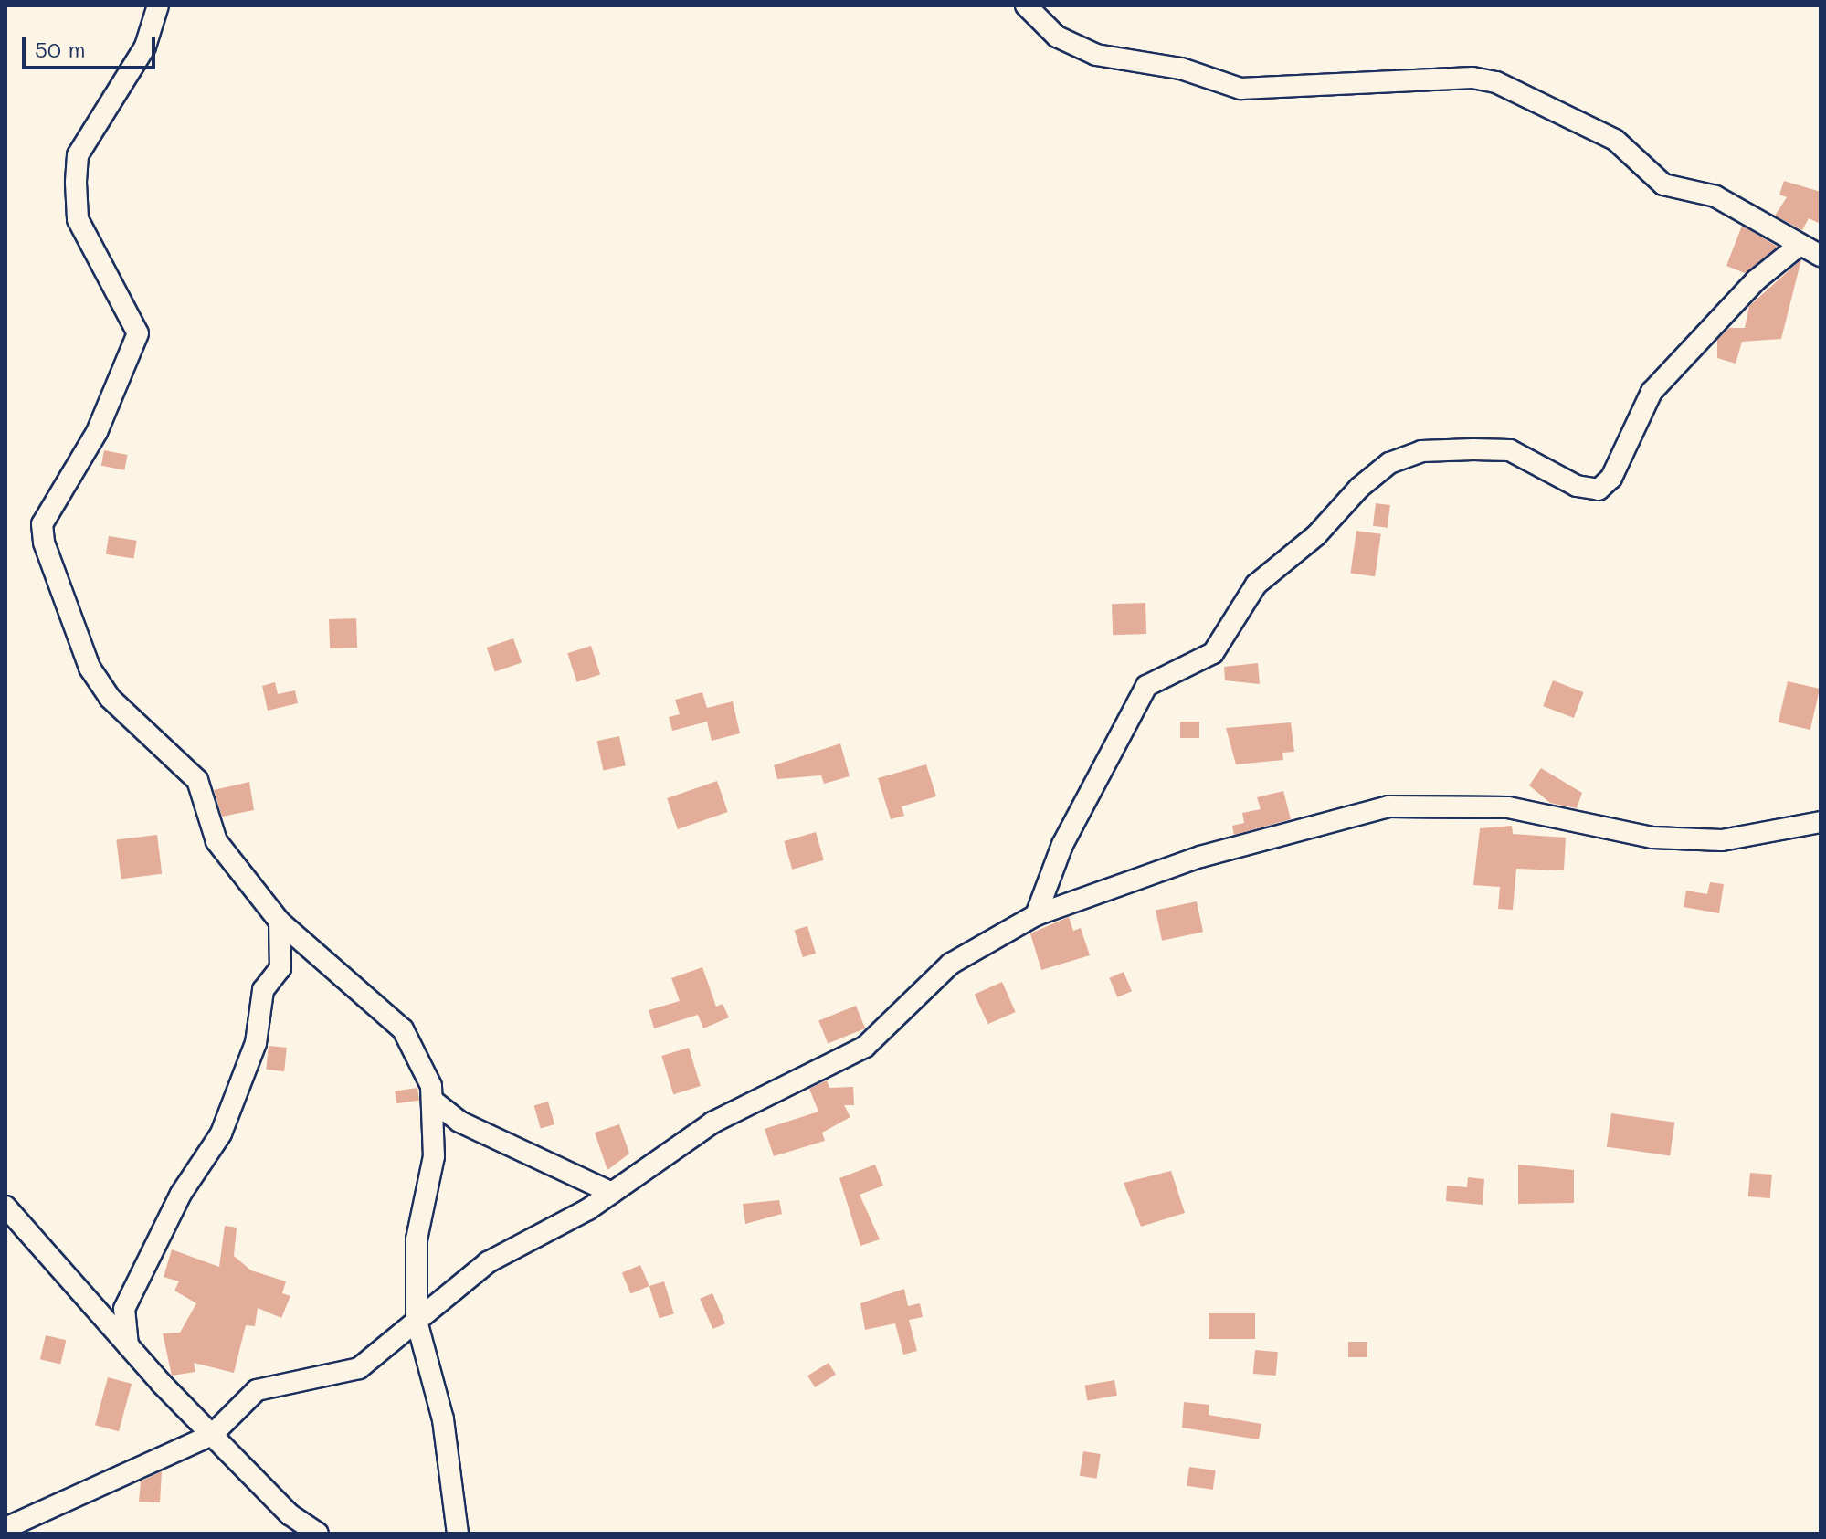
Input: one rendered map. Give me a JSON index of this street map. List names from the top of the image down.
{
  "scale_bar": "50 m"
}
